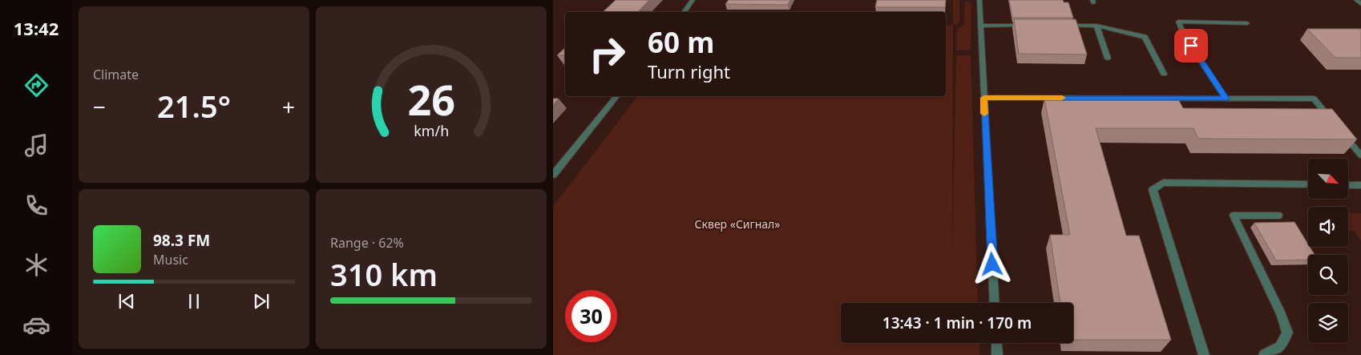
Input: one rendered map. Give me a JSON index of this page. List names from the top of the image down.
{
  "parks": ["Сквер «Сигнал»"],
  "north": "bottom right",
  "page": {
    "tabs": "13:42",
    "tile": [
      "Climate",
      ["Range · 62%", "310 km"]
    ],
    "turn": ["60 m", "Turn right"],
    "heat": ["−", "21.5°", "+"],
    "song": ["98.3 FM", "Music"],
    "limit": "30",
    "trip": "13:43 · 1 min · 170 m",
    "gauge": ["26", "km/h"]
  }
}
